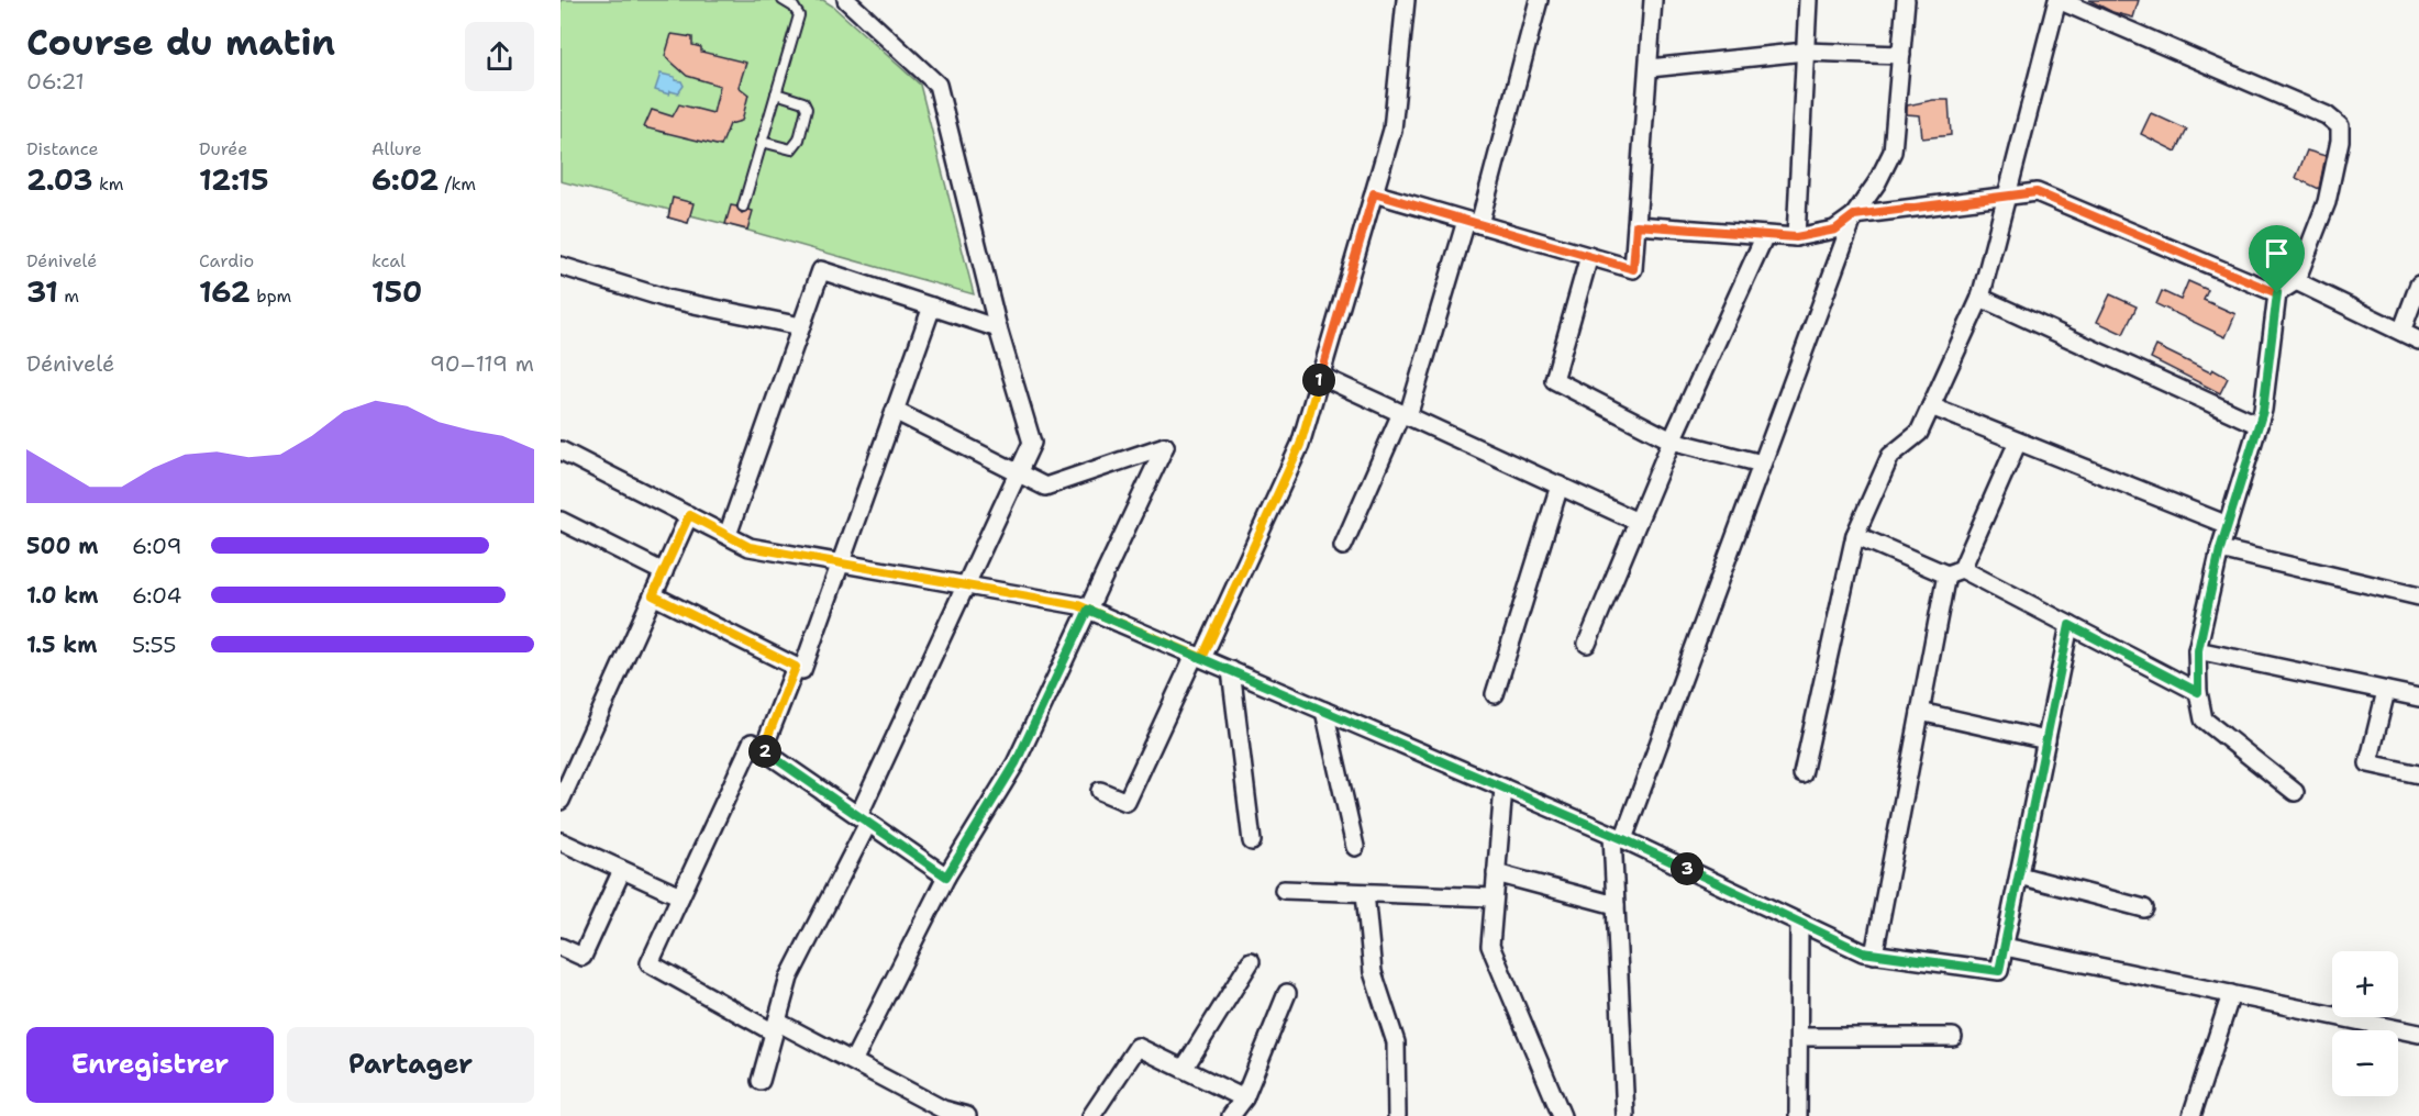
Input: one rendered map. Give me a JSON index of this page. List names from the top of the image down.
{
  "page": {
    "heading": ["Course du matin", "06:21"],
    "stats": [
      ["Distance", "2.03 km"],
      ["Durée", "12:15"],
      ["Allure", "6:02 /km"],
      ["Dénivelé", "31 m"],
      ["Cardio", "162 bpm"],
      ["kcal", "150"]
    ],
    "chart": ["Dénivelé", "90–119 m"],
    "pins": ["1", "2", "3"],
    "list": [
      {
        "name": "500 m",
        "note": "6:09"
      },
      {
        "name": "1.0 km",
        "note": "6:04"
      },
      {
        "name": "1.5 km",
        "note": "5:55"
      }
    ],
    "map_buttons": ["+", "−"],
    "buttons": ["Enregistrer", "Partager"]
  }
}
